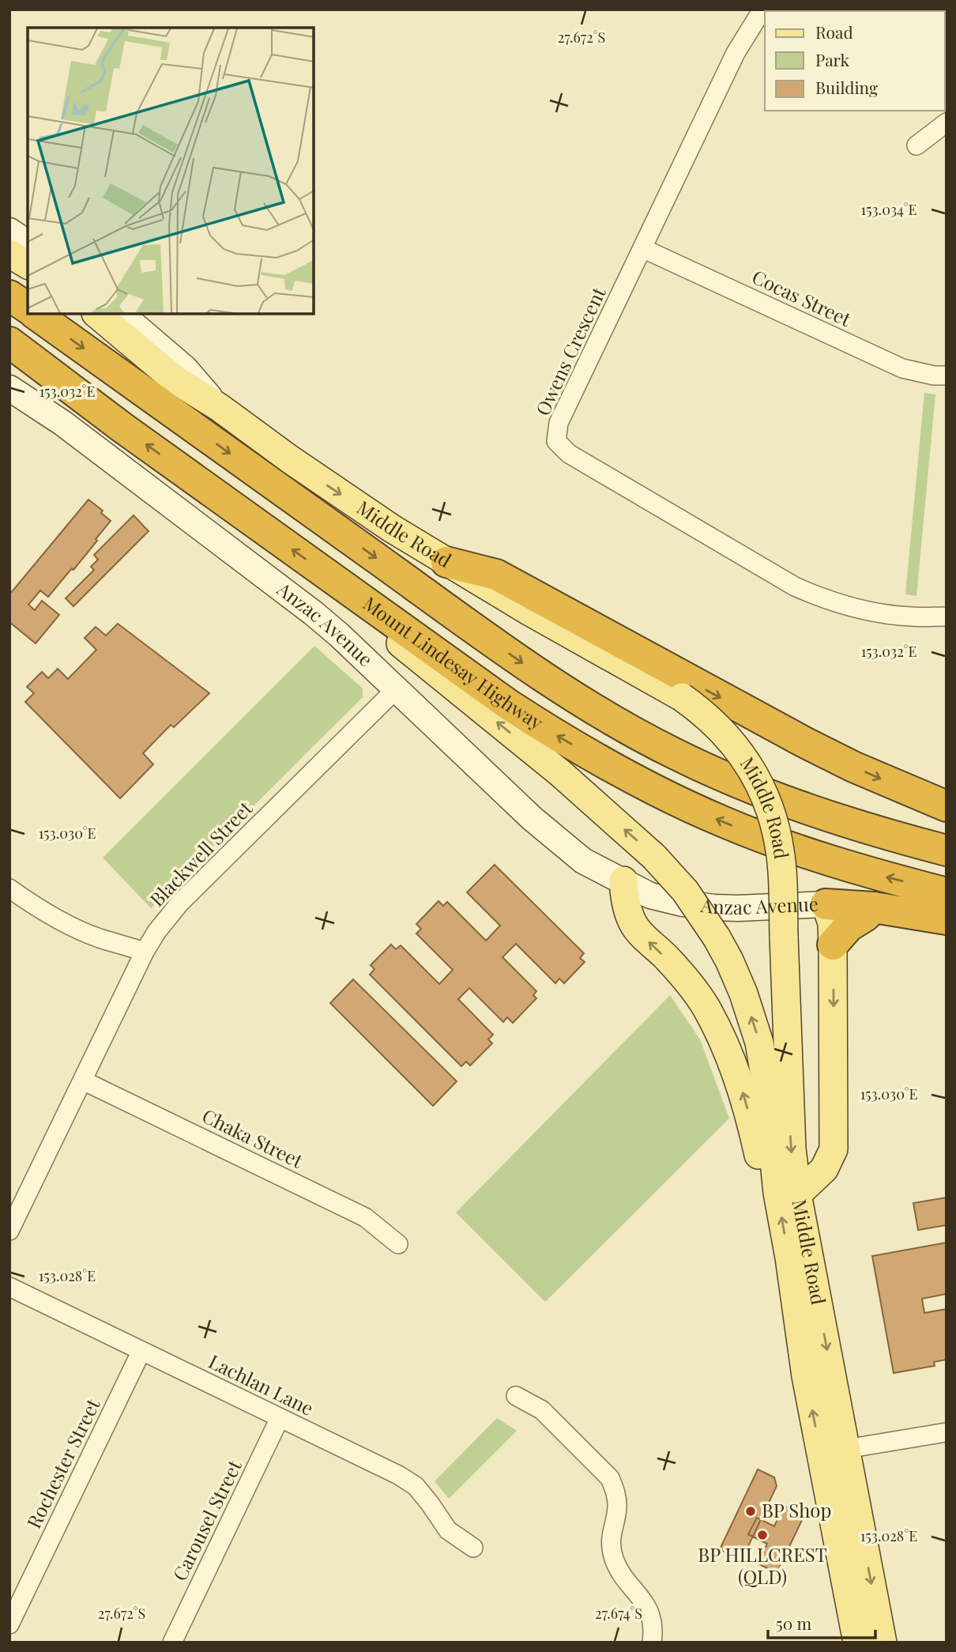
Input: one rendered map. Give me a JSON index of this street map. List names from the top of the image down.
{
  "streets": {
    "highway": ["Mount Lindesay Highway"],
    "main road": ["Middle Road", "Anzac Avenue"],
    "street": [
      "Cocas Street",
      "Owens Crescent",
      "Blackwell Street",
      "Chaka Street",
      "Lachlan Lane",
      "Rochester Street",
      "Carousel Street"
    ]
  },
  "crossings": [
    ["Cocas Street", "Owens Crescent"],
    ["Middle Road", "Mount Lindesay Highway"],
    ["Anzac Avenue", "Blackwell Street"],
    ["Blackwell Street", "Chaka Street"],
    ["Lachlan Lane", "Rochester Street"],
    ["Lachlan Lane", "Carousel Street"]
  ],
  "places": ["BP Shop", "BP HILLCREST (QLD)"],
  "legend": ["Road", "Park", "Building"],
  "scale_bar": "50 m",
  "coordinates": [
    "27.672°S",
    "153.034°E",
    "153.032°E",
    "153.030°E",
    "153.028°E",
    "27.674°S"
  ]
}
